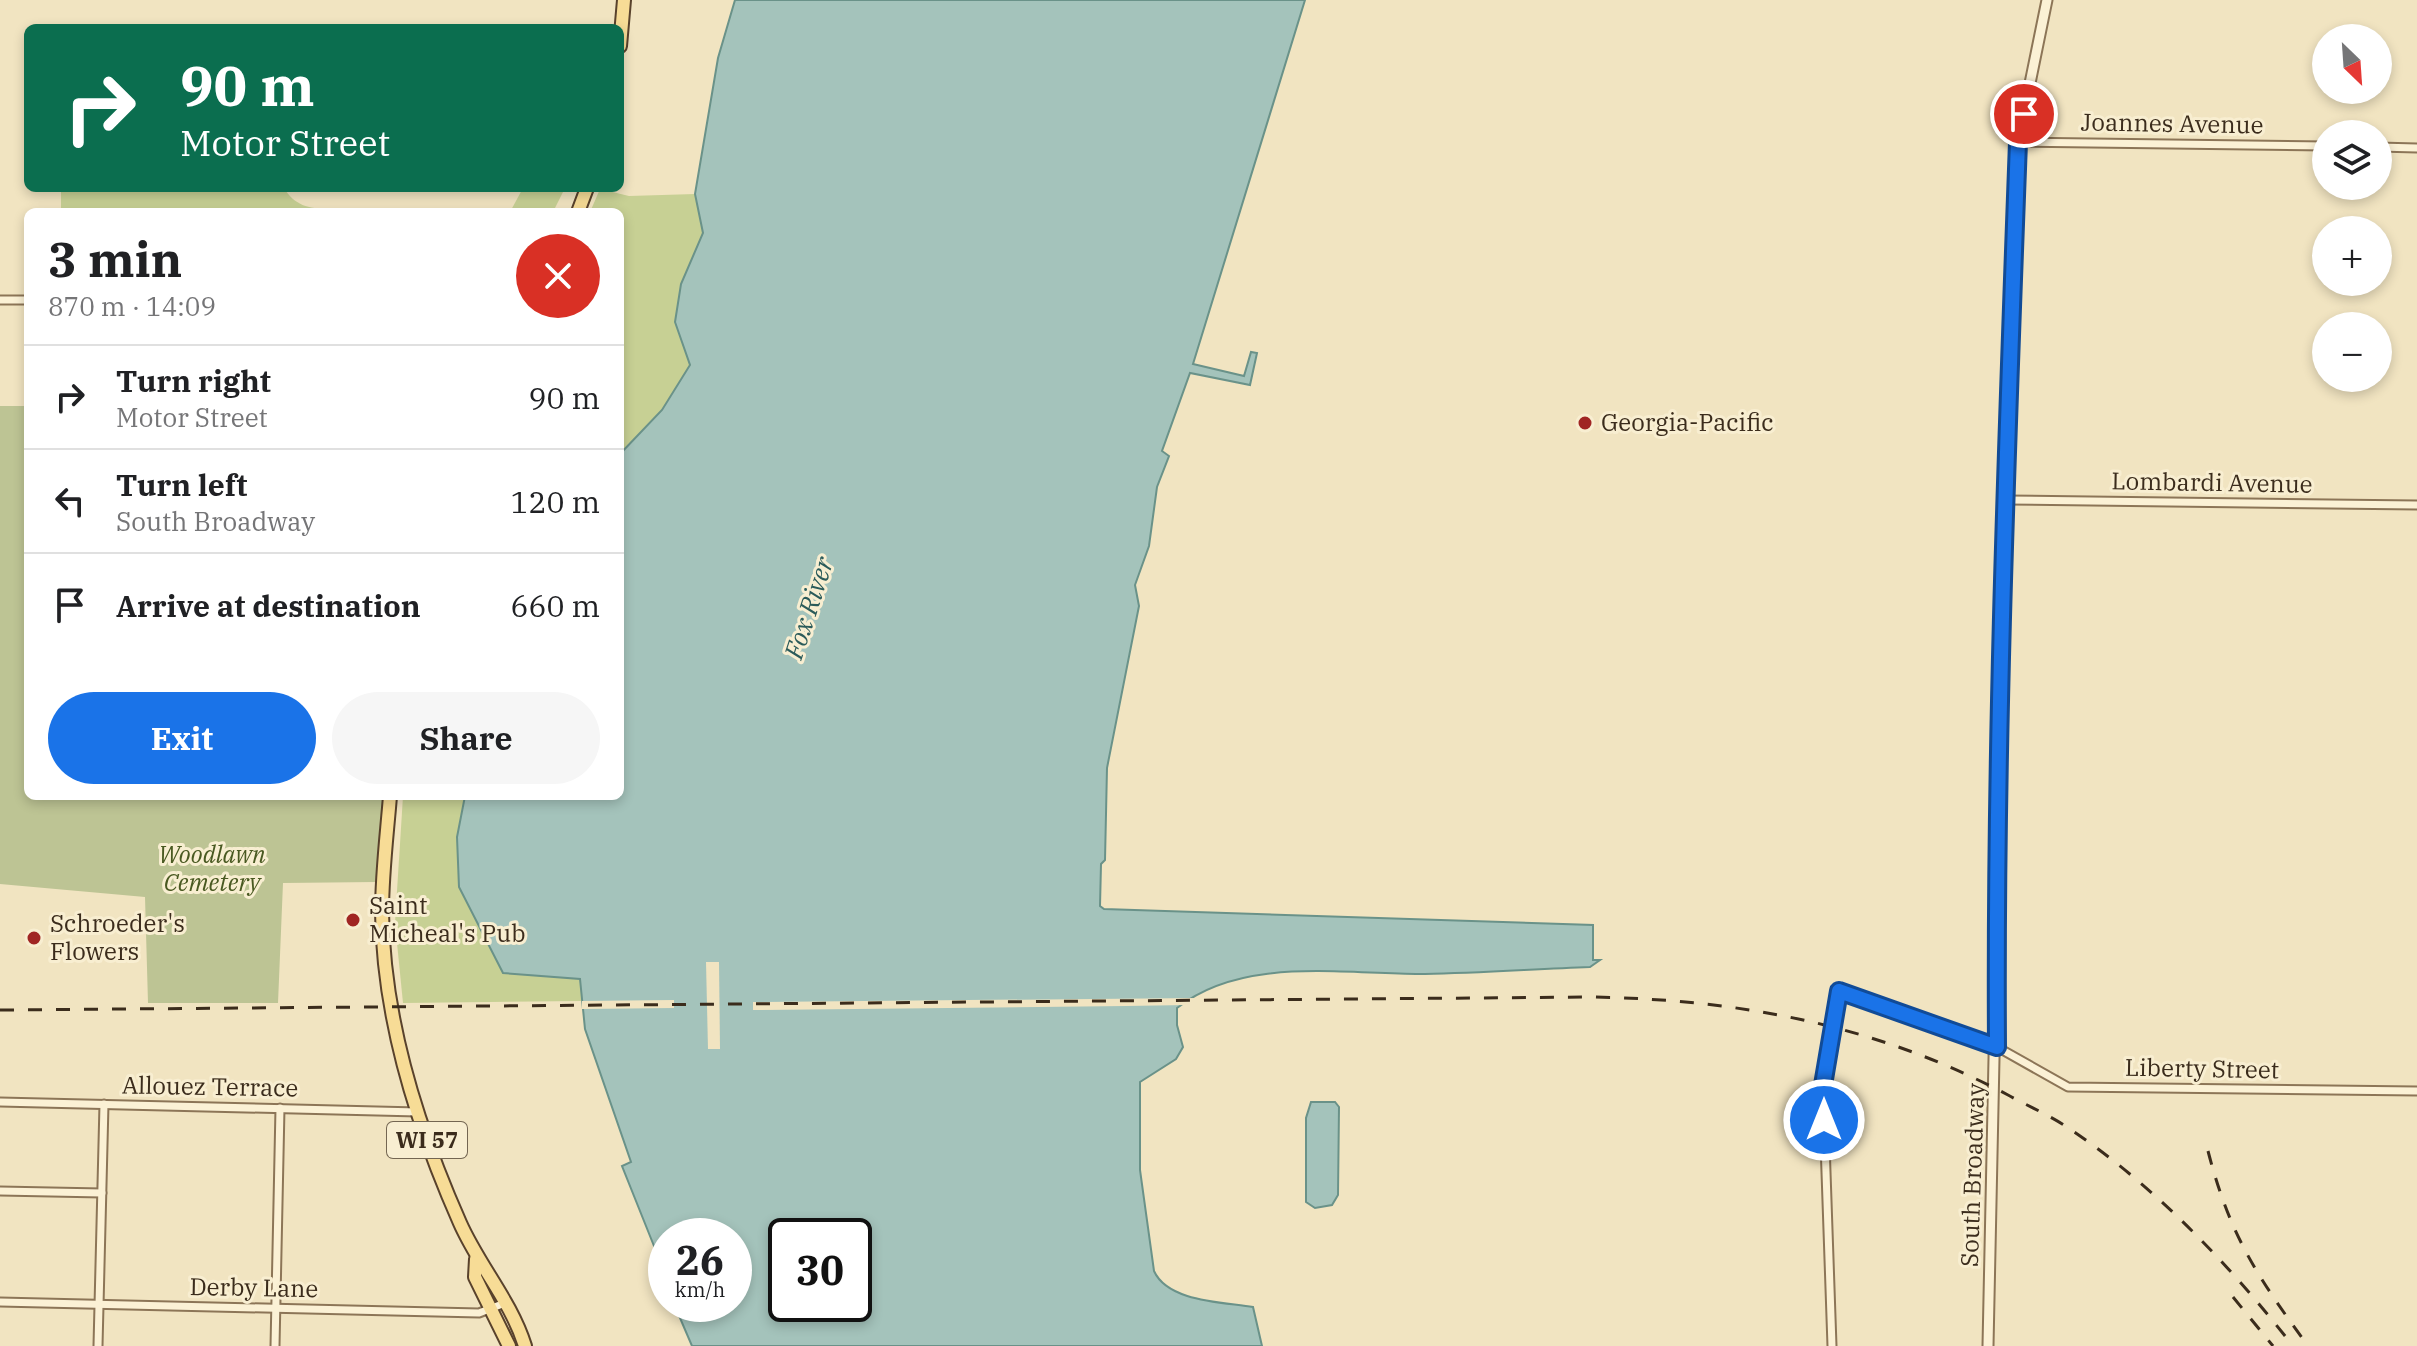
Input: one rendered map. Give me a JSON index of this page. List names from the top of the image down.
{
  "streets": {
    "main road": ["WI 57"],
    "street": [
      "Joannes Avenue",
      "Lombardi Avenue",
      "Liberty Street",
      "Allouez Terrace",
      "South Broadway",
      "Derby Lane"
    ]
  },
  "crossings": [
    ["Joannes Avenue", "South Broadway"],
    ["Lombardi Avenue", "South Broadway"],
    ["Liberty Street", "South Broadway"],
    ["Allouez Terrace", "WI 57"],
    ["WI 57", "Derby Lane"]
  ],
  "water": ["Fox River"],
  "parks": ["Woodlawn Cemetery"],
  "places": ["Georgia-Pacific", "Saint Micheal's Pub", "Schroeder's Flowers"],
  "north": "bottom right",
  "page": {
    "map_buttons": ["+", "−"],
    "turn": ["90 m", "Motor Street"],
    "heading": ["3 min", "870 m · 14:09"],
    "list": [
      {
        "name": "Turn right",
        "note": "Motor Street",
        "value": "90 m"
      },
      {
        "name": "Turn left",
        "note": "South Broadway",
        "value": "120 m"
      },
      {
        "name": "Arrive at destination",
        "value": "660 m"
      }
    ],
    "buttons": ["Exit", "Share"],
    "speed": "26 km/h",
    "limit": "30"
  }
}
